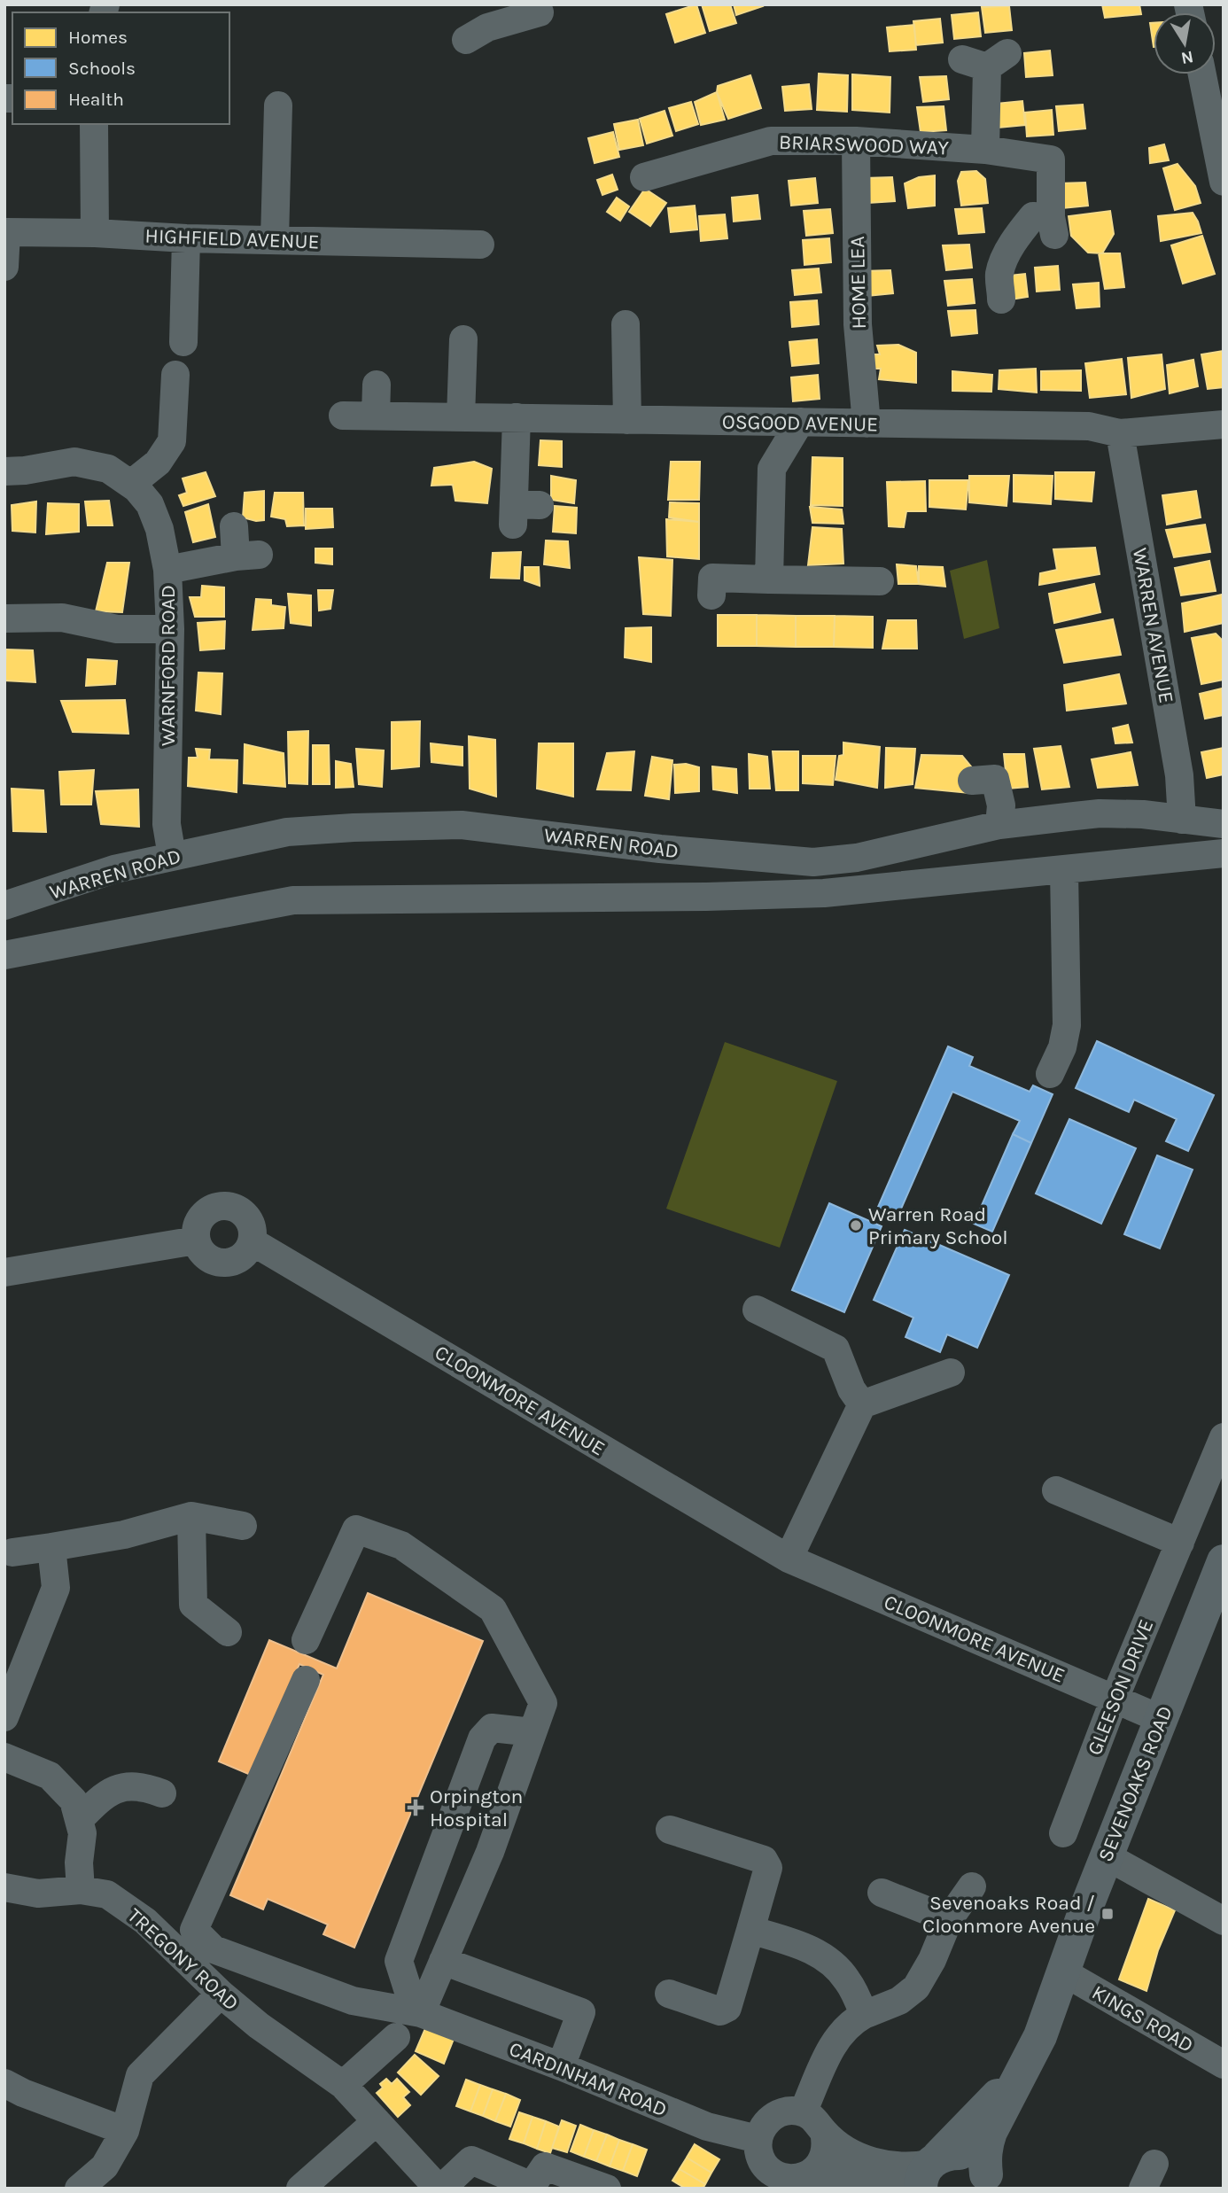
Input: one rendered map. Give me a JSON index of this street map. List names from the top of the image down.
{
  "streets": {
    "main road": ["SEVENOAKS ROAD"],
    "street": [
      "BRIARSWOOD WAY",
      "HIGHFIELD AVENUE",
      "HOME LEA",
      "OSGOOD AVENUE",
      "WARREN AVENUE",
      "WARNFORD ROAD",
      "WARREN ROAD",
      "CLOONMORE AVENUE",
      "GLEESON DRIVE",
      "TREGONY ROAD",
      "KINGS ROAD",
      "CARDINHAM ROAD"
    ]
  },
  "crossings": [
    ["BRIARSWOOD WAY", "HOME LEA"],
    ["HOME LEA", "OSGOOD AVENUE"],
    ["OSGOOD AVENUE", "WARREN AVENUE"],
    ["WARREN AVENUE", "WARREN ROAD"],
    ["WARNFORD ROAD", "WARREN ROAD"],
    ["CLOONMORE AVENUE", "GLEESON DRIVE"],
    ["CLOONMORE AVENUE", "SEVENOAKS ROAD"],
    ["SEVENOAKS ROAD", "KINGS ROAD"]
  ],
  "places": {
    "other": ["Warren Road Primary School"],
    "health": ["Orpington Hospital"],
    "transit": ["Sevenoaks Road / Cloonmore Avenue"]
  },
  "legend": ["Homes", "Schools", "Health"],
  "north": "bottom"
}
